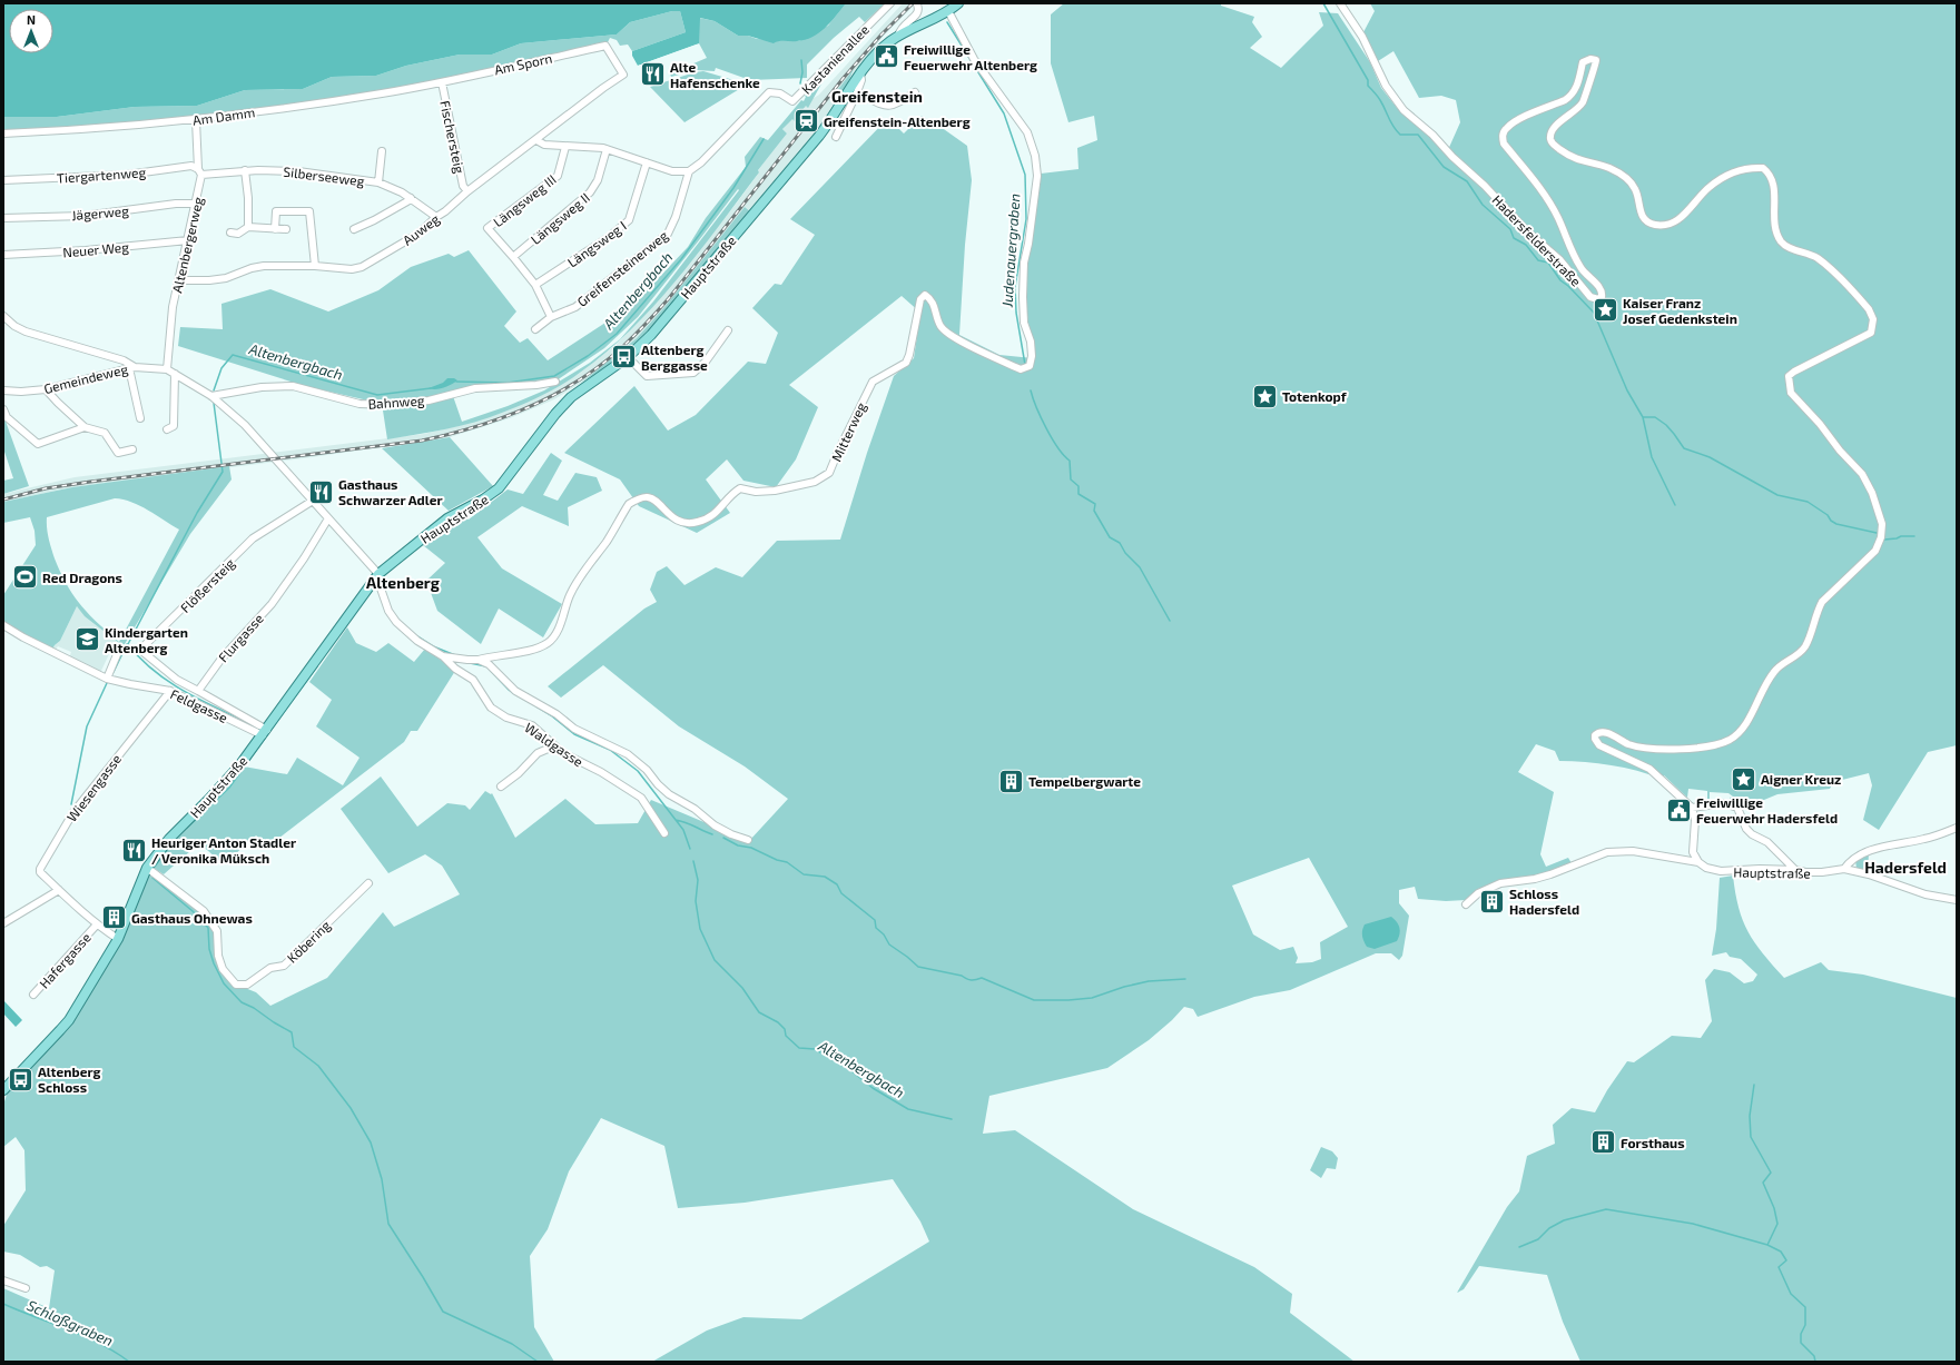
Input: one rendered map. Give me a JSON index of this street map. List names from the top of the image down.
{
  "streets": {
    "main road": ["Hauptstraße"],
    "street": [
      "Kastanienallee",
      "Am Sporn",
      "Am Damm",
      "Fischersteig",
      "Tiergartenweg",
      "Silberseeweg",
      "Längsweg III",
      "Jägerweg",
      "Längsweg II",
      "Auweg",
      "Hadersfelderstraße",
      "Längsweg I",
      "Altenbergerweg",
      "Neuer Weg",
      "Greifensteinerweg",
      "Gemeindeweg",
      "Bahnweg",
      "Mitterweg",
      "Flößersteig",
      "Flurgasse",
      "Feldgasse",
      "Waldgasse",
      "Wiesengasse",
      "Köbering",
      "Hafergasse"
    ]
  },
  "crossings": [
    ["Kastanienallee", "Greifensteinerweg"],
    ["Am Sporn", "Am Damm"],
    ["Am Sporn", "Fischersteig"],
    ["Am Sporn", "Auweg"],
    ["Am Damm", "Fischersteig"],
    ["Am Damm", "Altenbergerweg"],
    ["Fischersteig", "Auweg"],
    ["Tiergartenweg", "Silberseeweg"],
    ["Tiergartenweg", "Altenbergerweg"],
    ["Silberseeweg", "Auweg"],
    ["Silberseeweg", "Altenbergerweg"],
    ["Längsweg III", "Längsweg II"],
    ["Jägerweg", "Altenbergerweg"],
    ["Auweg", "Altenbergerweg"],
    ["Altenbergerweg", "Neuer Weg"],
    ["Altenbergerweg", "Gemeindeweg"],
    ["Hauptstraße", "Mitterweg"],
    ["Hauptstraße", "Feldgasse"],
    ["Hauptstraße", "Wiesengasse"],
    ["Hauptstraße", "Köbering"],
    ["Flößersteig", "Flurgasse"],
    ["Feldgasse", "Wiesengasse"],
    ["Wiesengasse", "Hafergasse"]
  ],
  "districts": ["Greifenstein", "Altenberg", "Hadersfeld"],
  "water": ["Judenauergraben", "Altenbergbach", "Schloßgraben"],
  "places": {
    "public building": ["Freiwillige Feuerwehr Altenberg", "Freiwillige Feuerwehr Hadersfeld"],
    "restaurant": ["Alte Hafenschenke", "Gasthaus Schwarzer Adler", "Heuriger Anton Stadler / Veronika Müksch"],
    "station": ["Greifenstein-Altenberg"],
    "place": ["Kaiser Franz Josef Gedenkstein", "Totenkopf", "Aigner Kreuz"],
    "bus stop": ["Altenberg Berggasse", "Altenberg Schloss"],
    "sports": ["Red Dragons"],
    "school or university": ["Kindergarten Altenberg"],
    "building": [
      "Tempelbergwarte",
      "Schloss Hadersfeld",
      "Gasthaus Ohnewas",
      "Forsthaus"
    ]
  },
  "north": "top"
}
